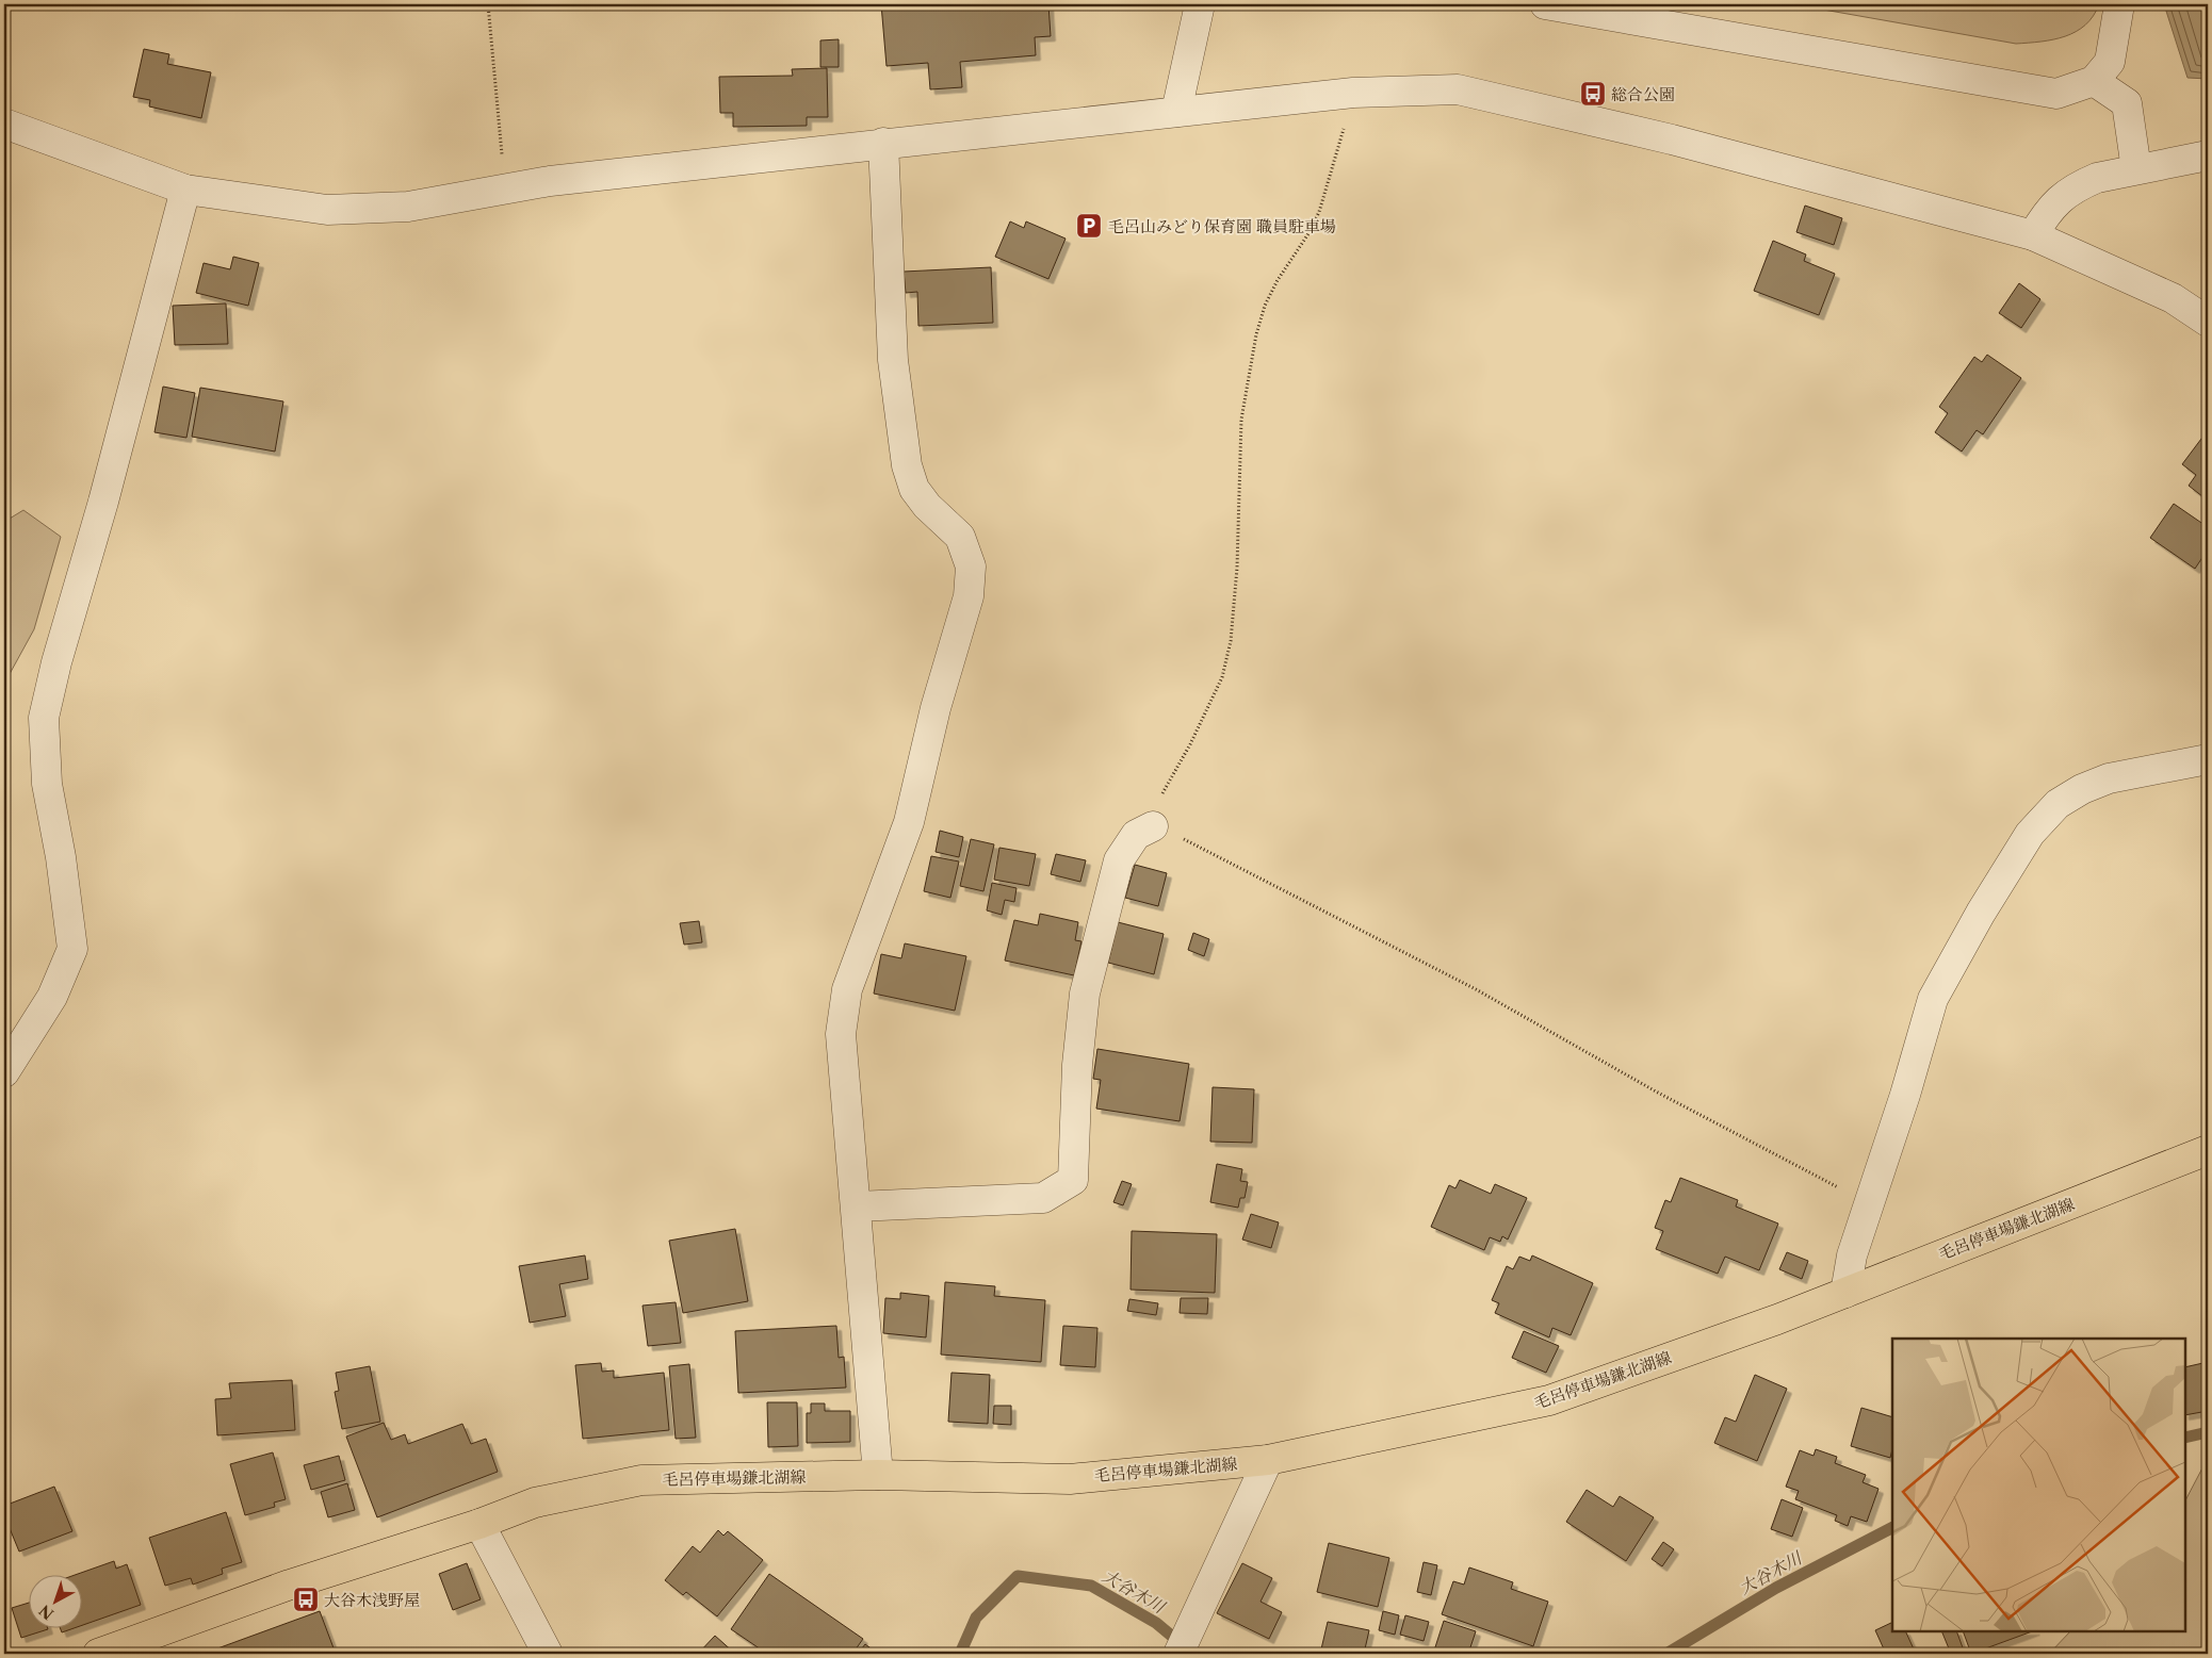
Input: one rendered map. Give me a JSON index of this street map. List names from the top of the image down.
{
  "streets": {
    "main road": ["毛呂停車場鎌北湖線"]
  },
  "water": ["大谷木川"],
  "places": {
    "bus stop": ["総合公園", "大谷木浅野屋"],
    "parking": ["毛呂山みどり保育園 職員駐車場"]
  },
  "north": "bottom left"
}
